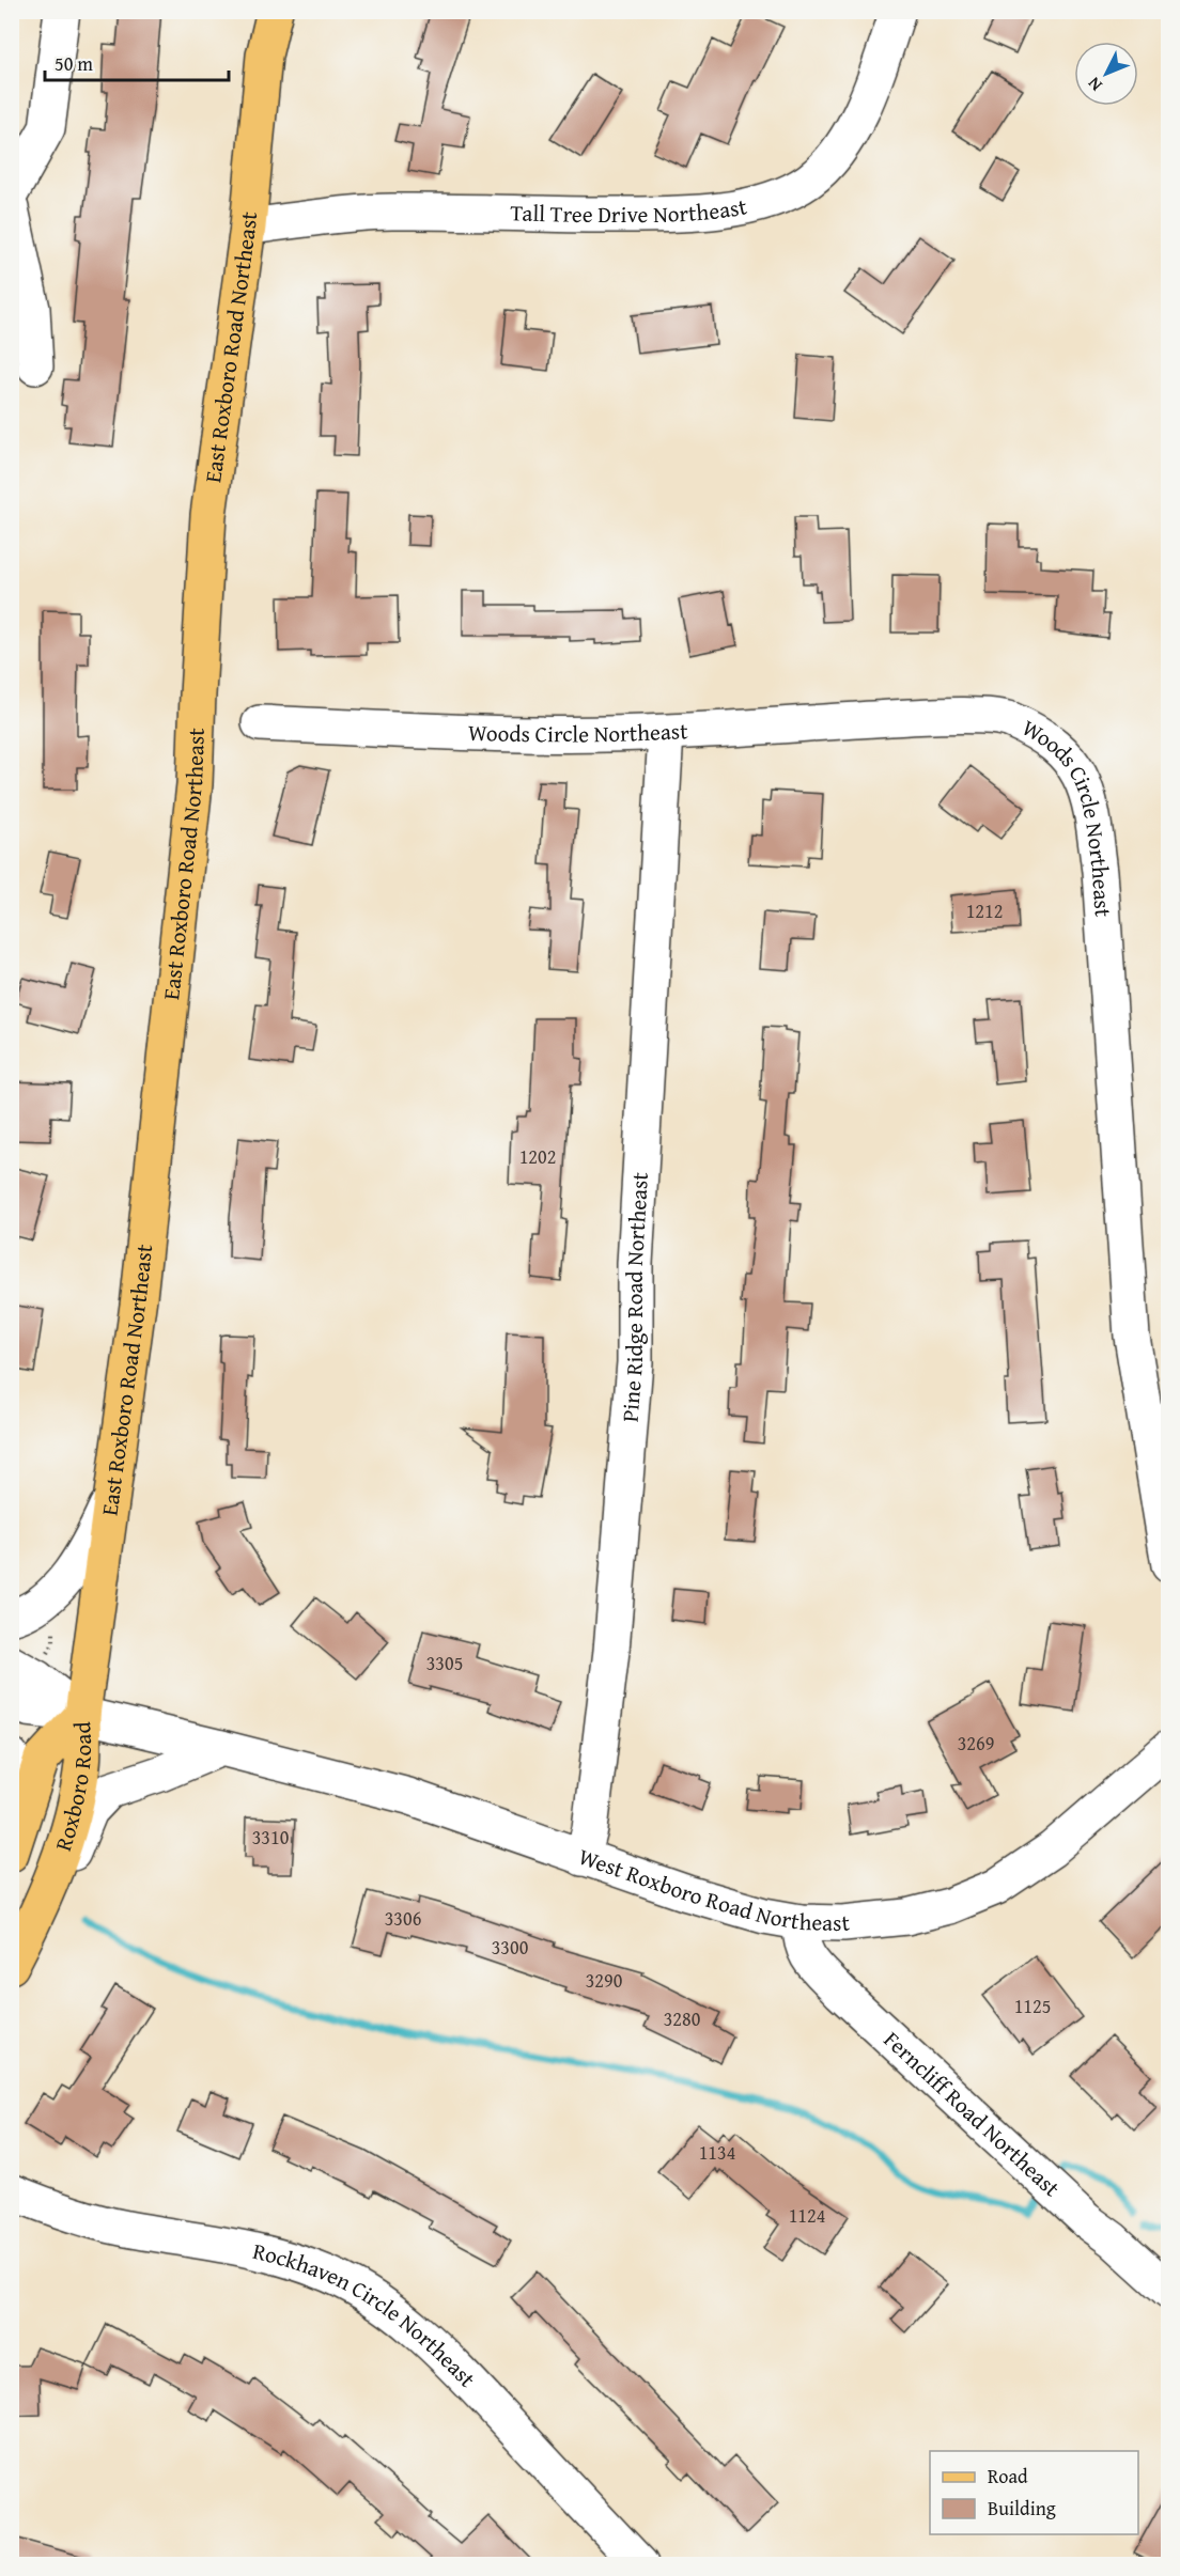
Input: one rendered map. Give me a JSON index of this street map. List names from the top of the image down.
{
  "streets": {
    "main road": ["East Roxboro Road Northeast", "Roxboro Road"],
    "street": [
      "Tall Tree Drive Northeast",
      "Woods Circle Northeast",
      "Pine Ridge Road Northeast",
      "West Roxboro Road Northeast",
      "Ferncliff Road Northeast",
      "Rockhaven Circle Northeast"
    ]
  },
  "crossings": [
    ["Tall Tree Drive Northeast", "East Roxboro Road Northeast"],
    ["East Roxboro Road Northeast", "Roxboro Road"],
    ["East Roxboro Road Northeast", "West Roxboro Road Northeast"],
    ["Woods Circle Northeast", "Pine Ridge Road Northeast"],
    ["Pine Ridge Road Northeast", "West Roxboro Road Northeast"],
    ["Roxboro Road", "West Roxboro Road Northeast"],
    ["West Roxboro Road Northeast", "Ferncliff Road Northeast"]
  ],
  "house_numbers": [
    "1212",
    "1202",
    "3305",
    "3269",
    "3310",
    "3306",
    "3300",
    "3290",
    "1125",
    "3280",
    "1134",
    "1124"
  ],
  "legend": ["Road", "Building"],
  "scale_bar": "50 m",
  "north": "bottom left"
}
